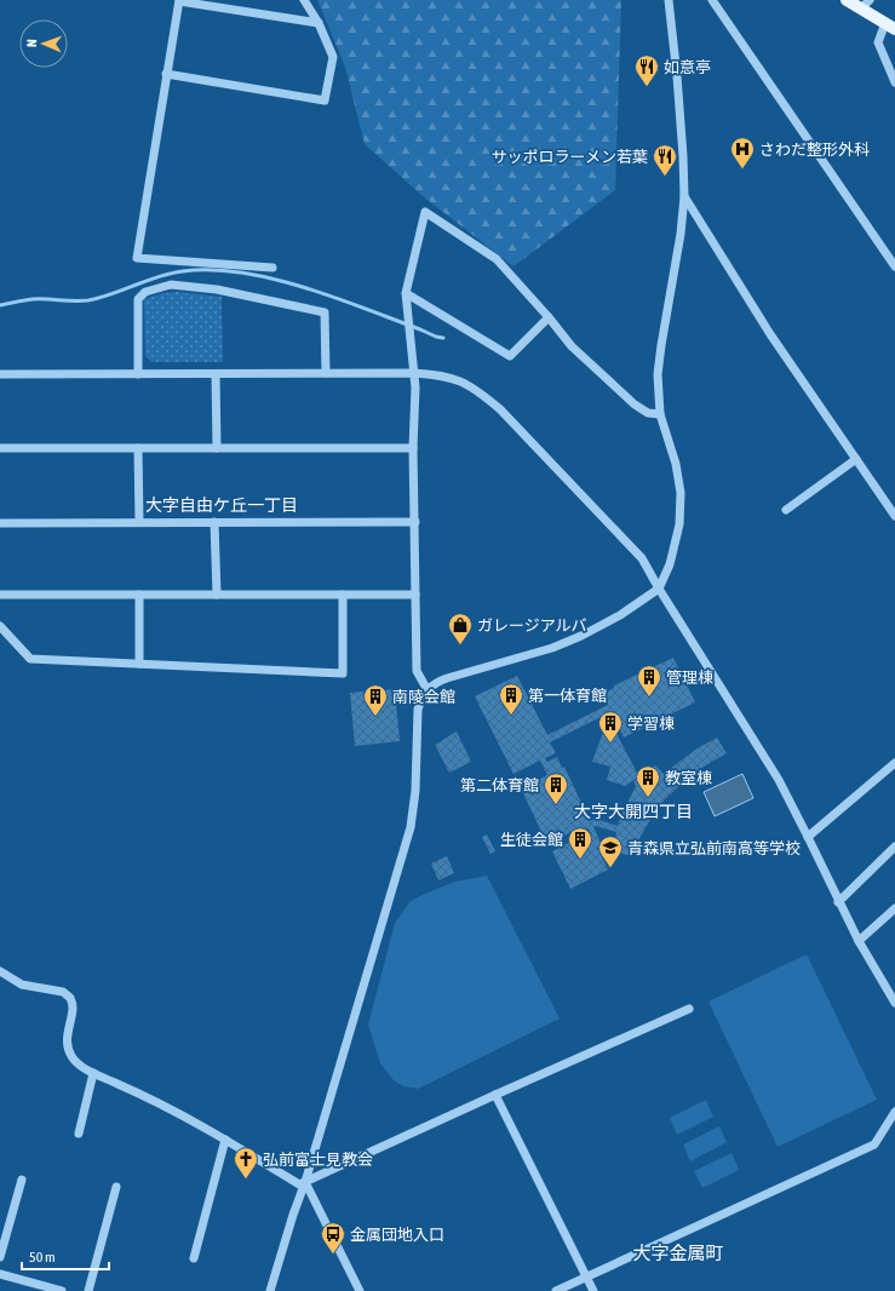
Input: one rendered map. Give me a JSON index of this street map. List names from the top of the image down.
{
  "districts": ["大字自由ケ丘一丁目", "大字大開四丁目", "大字金属町"],
  "places": {
    "restaurant": ["如意亭", "サッポロラーメン若葉"],
    "hospital": ["さわだ整形外科"],
    "shop": ["ガレージアルバ"],
    "building": [
      "管理棟",
      "第一体育館",
      "南陵会館",
      "学習棟",
      "教室棟",
      "第二体育館",
      "生徒会館"
    ],
    "school or university": ["青森県立弘前南高等学校"],
    "church": ["弘前富士見教会"],
    "bus stop": ["金属団地入口"]
  },
  "scale_bar": "50 m",
  "north": "left"
}
